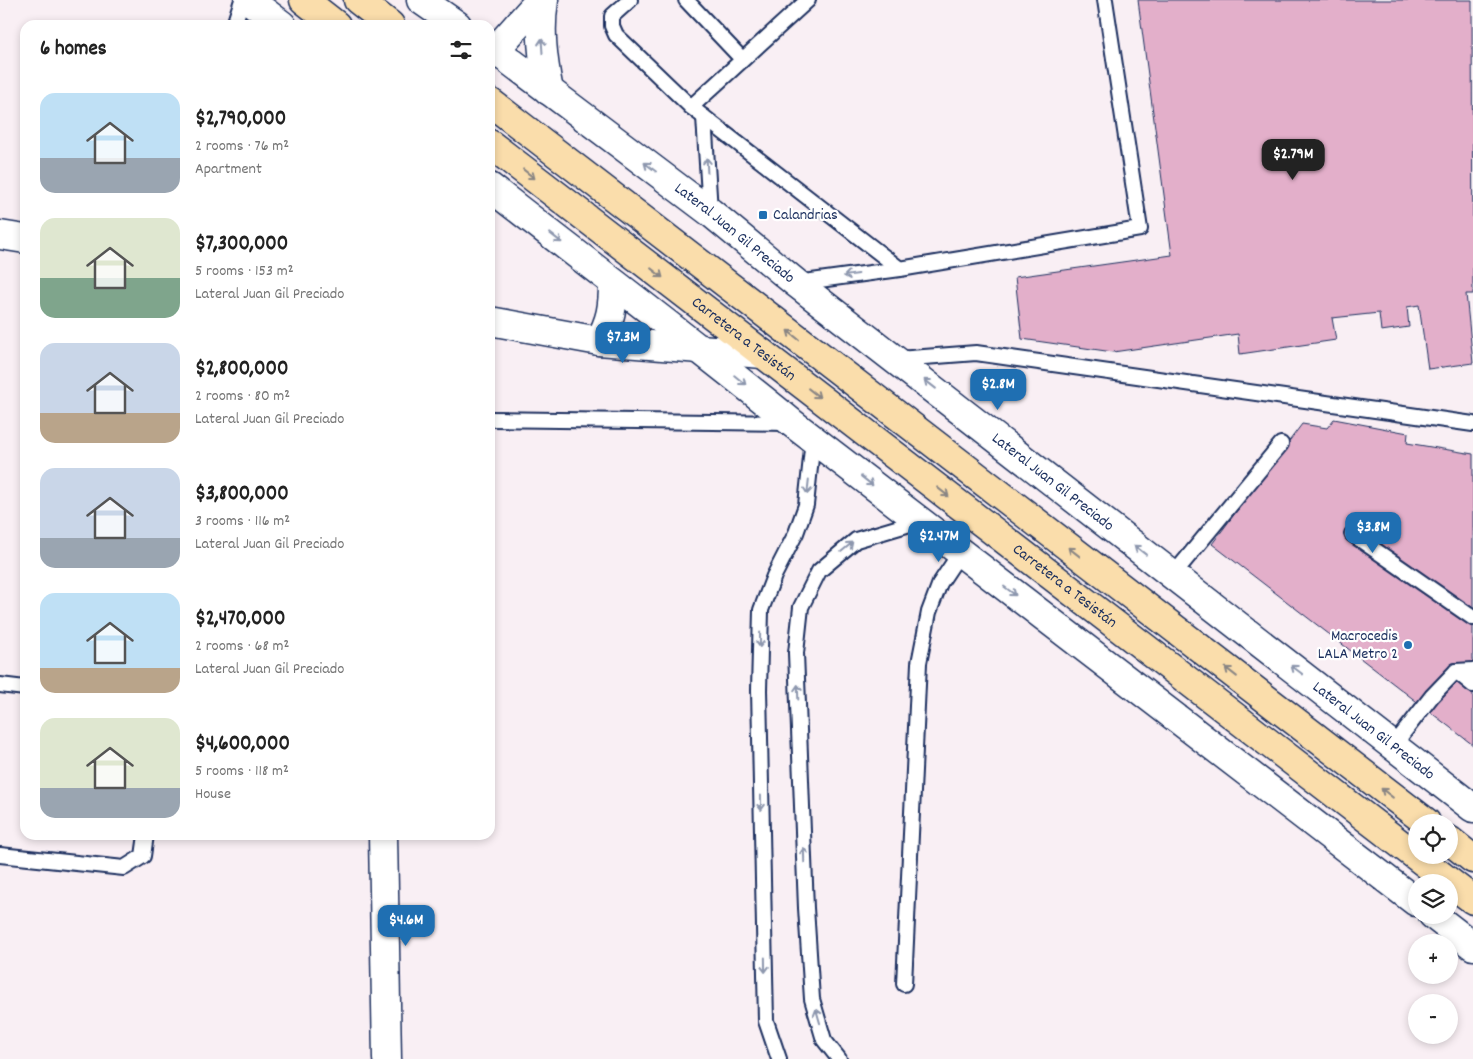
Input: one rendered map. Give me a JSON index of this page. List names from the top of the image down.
{
  "streets": {
    "main road": ["Lateral Juan Gil Preciado", "Carretera a Tesistán"]
  },
  "places": {
    "transit": ["Calandrias"],
    "other": ["Macrocedis LALA Metro 2"]
  },
  "page": {
    "heading": "6 homes",
    "list": [
      {
        "name": "$2,790,000",
        "note": "2 rooms · 76 m² · Apartment"
      },
      {
        "name": "$7,300,000",
        "note": "5 rooms · 153 m² · Lateral Juan Gil Preciado"
      },
      {
        "name": "$2,800,000",
        "note": "2 rooms · 80 m² · Lateral Juan Gil Preciado"
      },
      {
        "name": "$3,800,000",
        "note": "3 rooms · 116 m² · Lateral Juan Gil Preciado"
      },
      {
        "name": "$2,470,000",
        "note": "2 rooms · 68 m² · Lateral Juan Gil Preciado"
      },
      {
        "name": "$4,600,000",
        "note": "5 rooms · 118 m² · House"
      }
    ],
    "price": [
      "$2.79M",
      "$7.3M",
      "$2.8M",
      "$3.8M",
      "$2.47M",
      "$4.6M"
    ],
    "map_buttons": ["+", "−"]
  }
}
